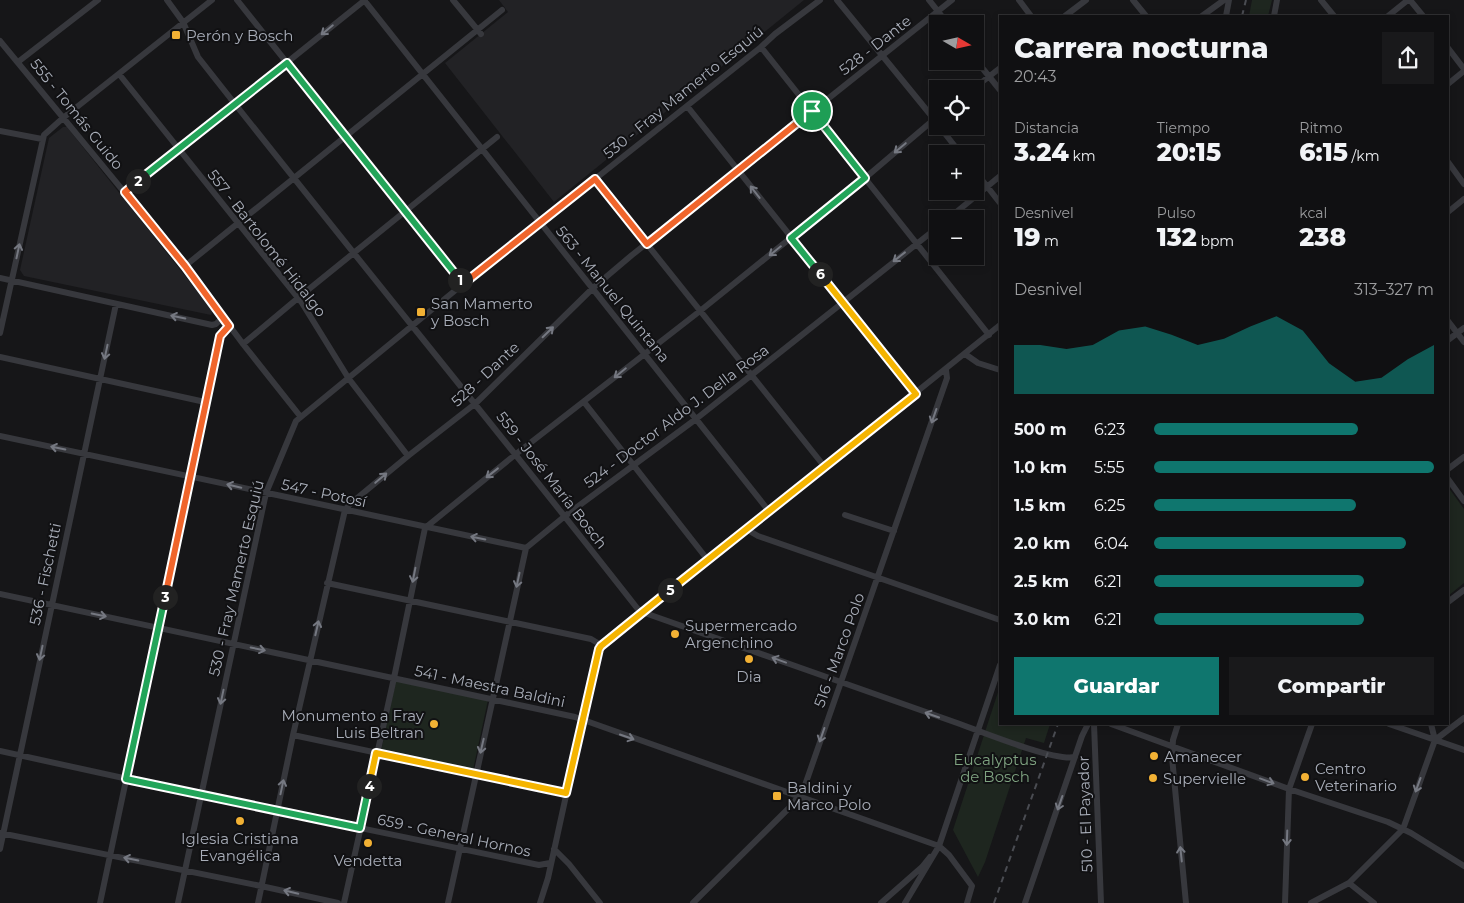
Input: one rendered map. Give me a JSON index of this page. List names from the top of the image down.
{
  "streets": {
    "street": [
      "528 - Dante",
      "530 - Fray Mamerto Esquiú",
      "555 - Tomás Guido",
      "557 - Bartolomé Hidalgo",
      "563 - Manuel Quintana",
      "524 - Doctor Aldo J. Della Rosa",
      "559 - José María Bosch",
      "547 - Potosí",
      "536 - Fischetti",
      "516 - Marco Polo",
      "541 - Maestra Baldini",
      "510 - El Payador",
      "659 - General Hornos"
    ]
  },
  "crossings": [
    ["528 - Dante", "557 - Bartolomé Hidalgo"],
    ["528 - Dante", "563 - Manuel Quintana"],
    ["528 - Dante", "559 - José María Bosch"],
    ["528 - Dante", "547 - Potosí"],
    ["530 - Fray Mamerto Esquiú", "555 - Tomás Guido"],
    ["530 - Fray Mamerto Esquiú", "557 - Bartolomé Hidalgo"],
    ["530 - Fray Mamerto Esquiú", "563 - Manuel Quintana"],
    ["530 - Fray Mamerto Esquiú", "559 - José María Bosch"],
    ["530 - Fray Mamerto Esquiú", "547 - Potosí"],
    ["530 - Fray Mamerto Esquiú", "541 - Maestra Baldini"],
    ["530 - Fray Mamerto Esquiú", "659 - General Hornos"],
    ["563 - Manuel Quintana", "524 - Doctor Aldo J. Della Rosa"],
    ["524 - Doctor Aldo J. Della Rosa", "559 - José María Bosch"],
    ["524 - Doctor Aldo J. Della Rosa", "547 - Potosí"],
    ["559 - José María Bosch", "516 - Marco Polo"],
    ["547 - Potosí", "536 - Fischetti"],
    ["536 - Fischetti", "541 - Maestra Baldini"],
    ["536 - Fischetti", "659 - General Hornos"],
    ["516 - Marco Polo", "541 - Maestra Baldini"]
  ],
  "one_way": [
    "547 - Potosí",
    "536 - Fischetti",
    "516 - Marco Polo",
    "541 - Maestra Baldini"
  ],
  "parks": ["Eucalyptus de Bosch"],
  "places": {
    "transit": ["Perón y Bosch", "San Mamerto y Bosch", "Baldini y Marco Polo"],
    "other": [
      "Supermercado Argenchino",
      "Dia",
      "Monumento a Fray Luis Beltran",
      "Amanecer",
      "Centro Veterinario",
      "Supervielle",
      "Iglesia Cristiana Evangélica",
      "Vendetta"
    ]
  },
  "north": "right",
  "page": {
    "map_buttons": ["+", "−"],
    "heading": ["Carrera nocturna", "20:43"],
    "stats": [
      ["Distancia", "3.24 km"],
      ["Tiempo", "20:15"],
      ["Ritmo", "6:15 /km"],
      ["Desnivel", "19 m"],
      ["Pulso", "132 bpm"],
      ["kcal", "238"]
    ],
    "pins": [
      "2",
      "6",
      "1",
      "5",
      "3",
      "4"
    ],
    "chart": ["Desnivel", "313–327 m"],
    "list": [
      {
        "name": "500 m",
        "note": "6:23"
      },
      {
        "name": "1.0 km",
        "note": "5:55"
      },
      {
        "name": "1.5 km",
        "note": "6:25"
      },
      {
        "name": "2.0 km",
        "note": "6:04"
      },
      {
        "name": "2.5 km",
        "note": "6:21"
      },
      {
        "name": "3.0 km",
        "note": "6:21"
      }
    ],
    "buttons": ["Guardar", "Compartir"]
  }
}
